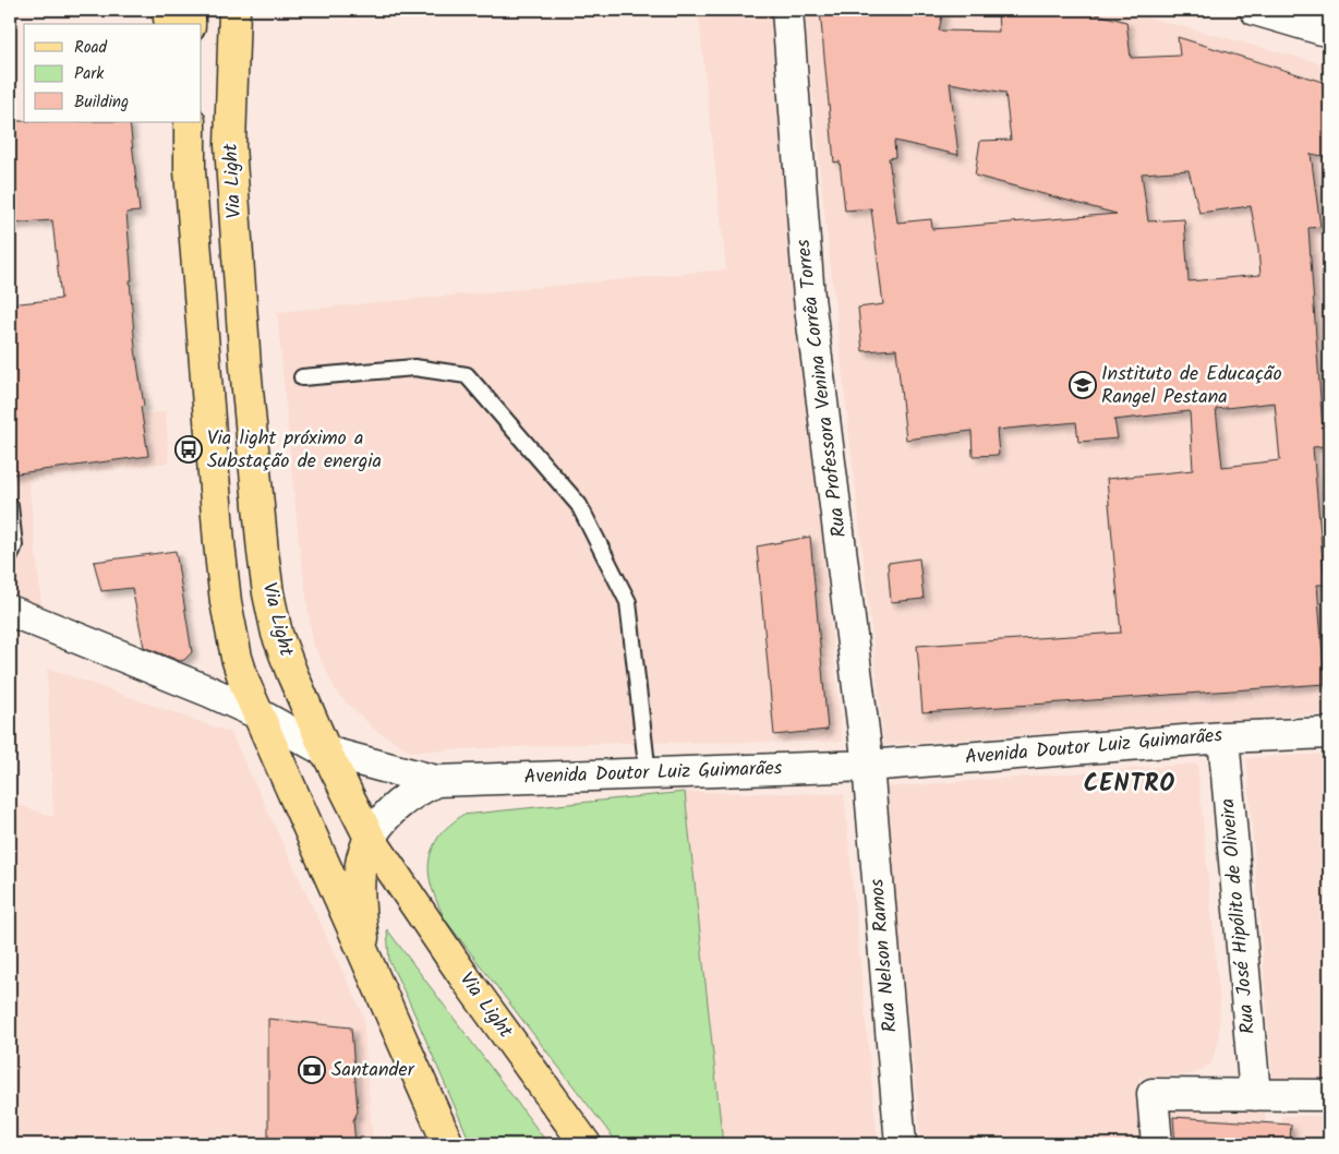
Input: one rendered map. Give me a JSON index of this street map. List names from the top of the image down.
{
  "streets": {
    "main road": ["Via Light"],
    "street": [
      "Rua Professora Venina Corrêa Torres",
      "Avenida Doutor Luiz Guimarães",
      "Rua José Hipólito de Oliveira",
      "Rua Nelson Ramos"
    ]
  },
  "crossings": [
    ["Via Light", "Avenida Doutor Luiz Guimarães"],
    ["Rua Professora Venina Corrêa Torres", "Avenida Doutor Luiz Guimarães"],
    ["Rua Professora Venina Corrêa Torres", "Rua Nelson Ramos"],
    ["Avenida Doutor Luiz Guimarães", "Rua José Hipólito de Oliveira"],
    ["Avenida Doutor Luiz Guimarães", "Rua Nelson Ramos"]
  ],
  "districts": ["CENTRO"],
  "places": {
    "school or university": ["Instituto de Educação Rangel Pestana"],
    "bus stop": ["Via light próximo a Substação de energia"],
    "bank": ["Santander"]
  },
  "legend": ["Road", "Park", "Building"]
}
